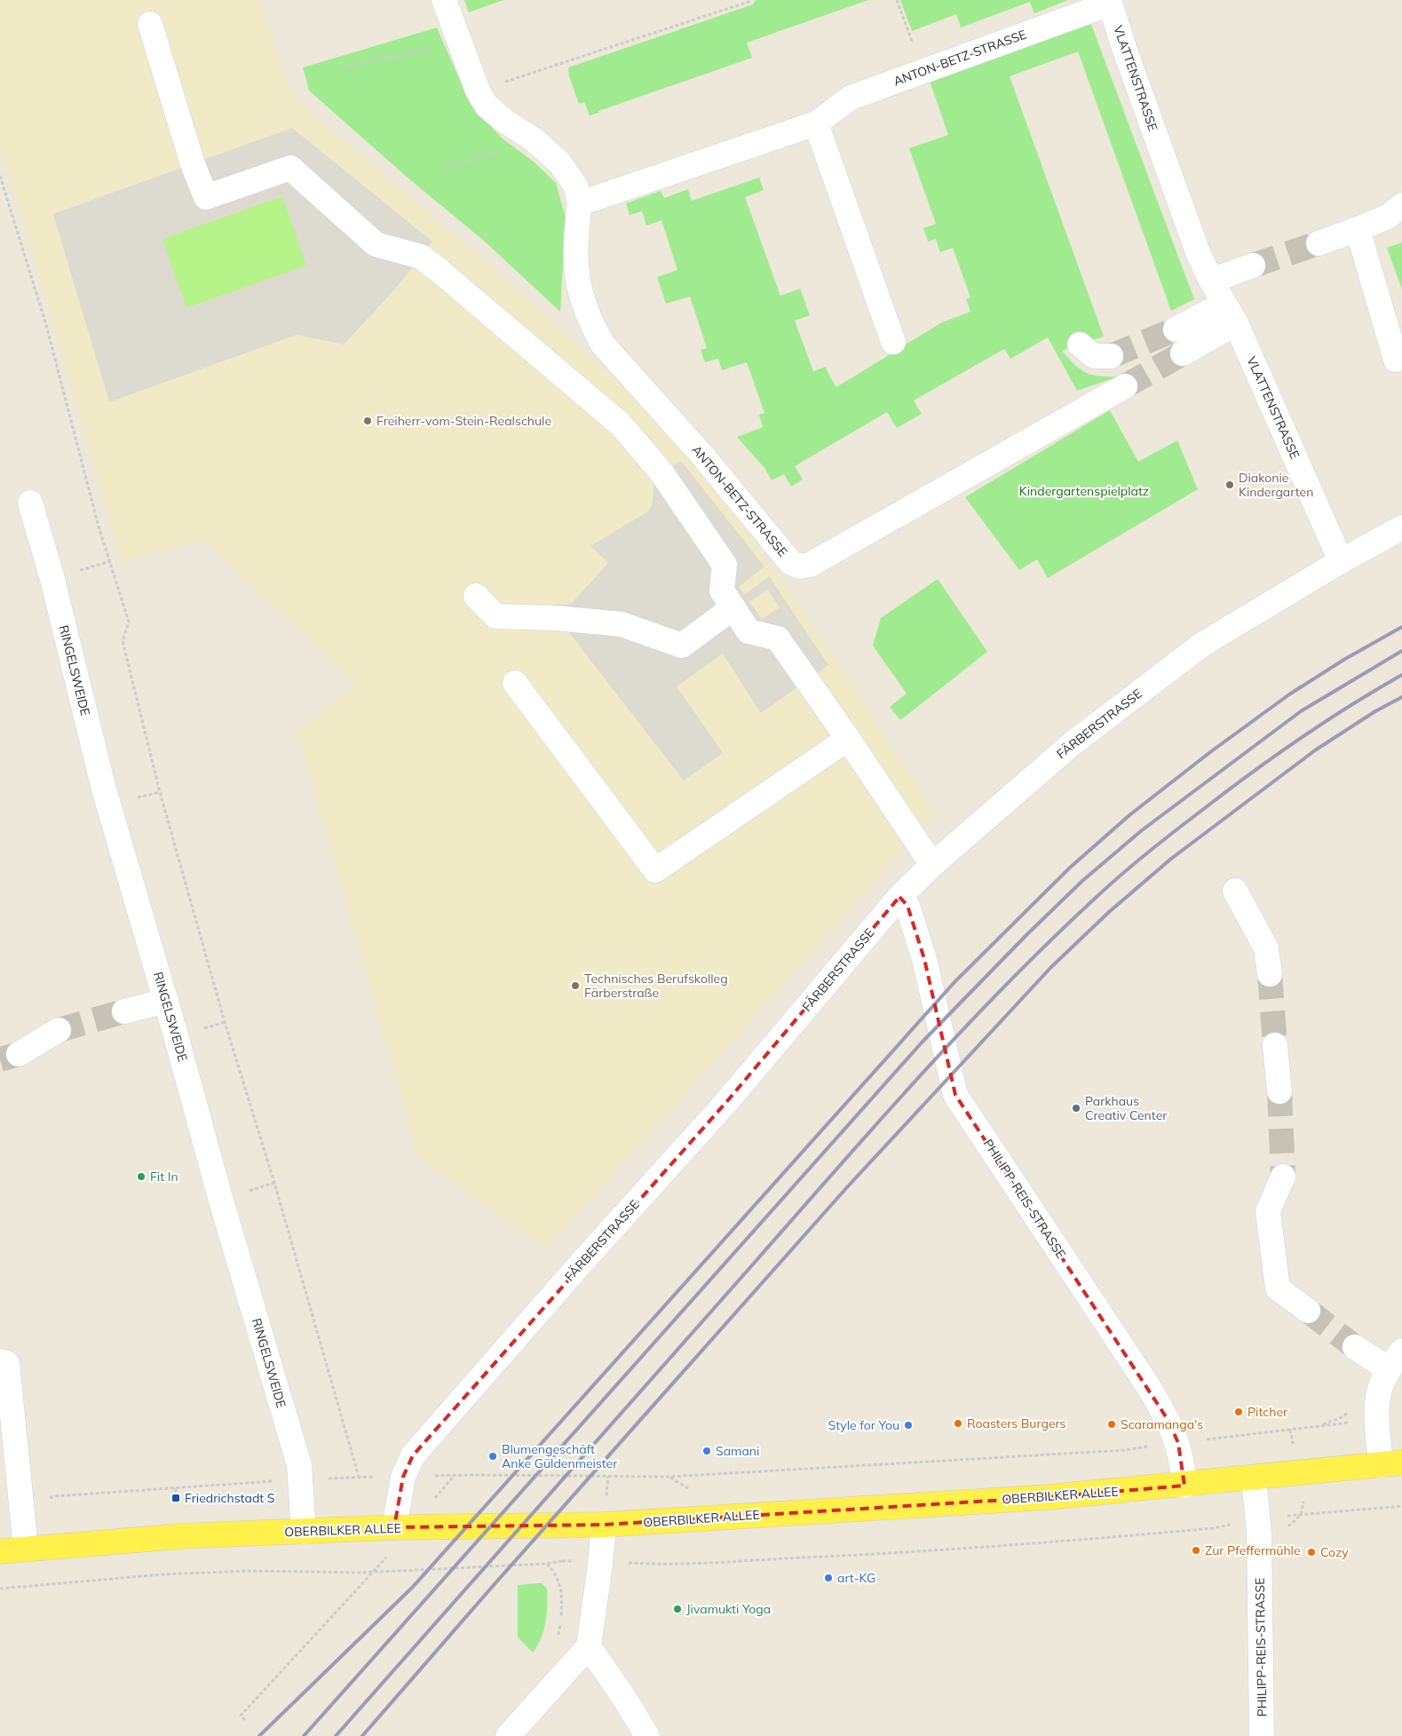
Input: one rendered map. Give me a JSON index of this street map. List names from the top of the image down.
{
  "streets": {
    "main road": ["OBERBILKER ALLEE"],
    "street": [
      "ANTON-BETZ-STRASSE",
      "VLATTENSTRASSE",
      "RINGELSWEIDE",
      "FÄRBERSTRASSE",
      "PHILIPP-REIS-STRASSE"
    ]
  },
  "crossings": [
    ["ANTON-BETZ-STRASSE", "VLATTENSTRASSE"],
    ["VLATTENSTRASSE", "FÄRBERSTRASSE"],
    ["RINGELSWEIDE", "OBERBILKER ALLEE"],
    ["FÄRBERSTRASSE", "PHILIPP-REIS-STRASSE"],
    ["FÄRBERSTRASSE", "OBERBILKER ALLEE"],
    ["PHILIPP-REIS-STRASSE", "OBERBILKER ALLEE"]
  ],
  "parks": ["Kindergartenspielplatz"],
  "places": {
    "other": [
      "Freiherr-vom-Stein-Realschule",
      "Diakonie Kindergarten",
      "Technisches Berufskolleg Färberstraße",
      "Parkhaus Creativ Center",
      "Fit In",
      "Pitcher",
      "Roasters Burgers",
      "Scaramanga's",
      "Style for You",
      "Samani",
      "Blumengeschäft Anke Güldenmeister",
      "Zur Pfeffermühle",
      "Cozy",
      "art-KG",
      "Jivamukti Yoga"
    ],
    "transit": ["Friedrichstadt S"]
  }
}
